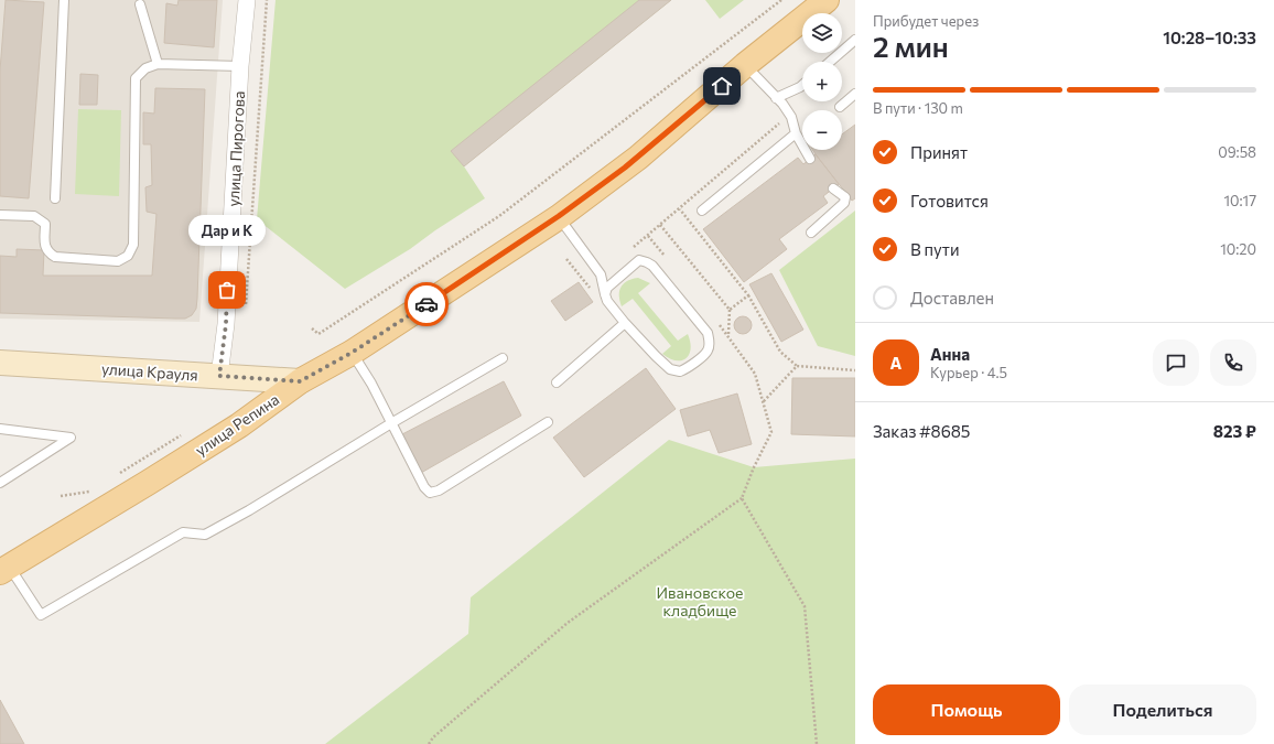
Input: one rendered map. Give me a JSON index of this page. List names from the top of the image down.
{
  "streets": {
    "main road": ["улица Крауля", "улица Репина"],
    "street": ["улица Пирогова"]
  },
  "crossings": [
    ["улица Пирогова", "улица Крауля"],
    ["улица Крауля", "улица Репина"]
  ],
  "parks": ["Ивановское кладбище"],
  "places": ["Дар и К"],
  "page": {
    "heading": ["2 мин", "Прибудет через", "10:28–10:33"],
    "panel": [
      "Анна",
      "Курьер · 4.5",
      "Заказ #8685",
      "823 ₽"
    ],
    "map_buttons": ["+", "−"],
    "bar": "В пути · 130 m",
    "list": [
      ["Принят", "09:58"],
      ["Готовится", "10:17"],
      ["В пути", "10:20"],
      "Доставлен"
    ],
    "bubble": "Дар и К",
    "round": "А",
    "buttons": ["Помощь", "Поделиться"]
  }
}
